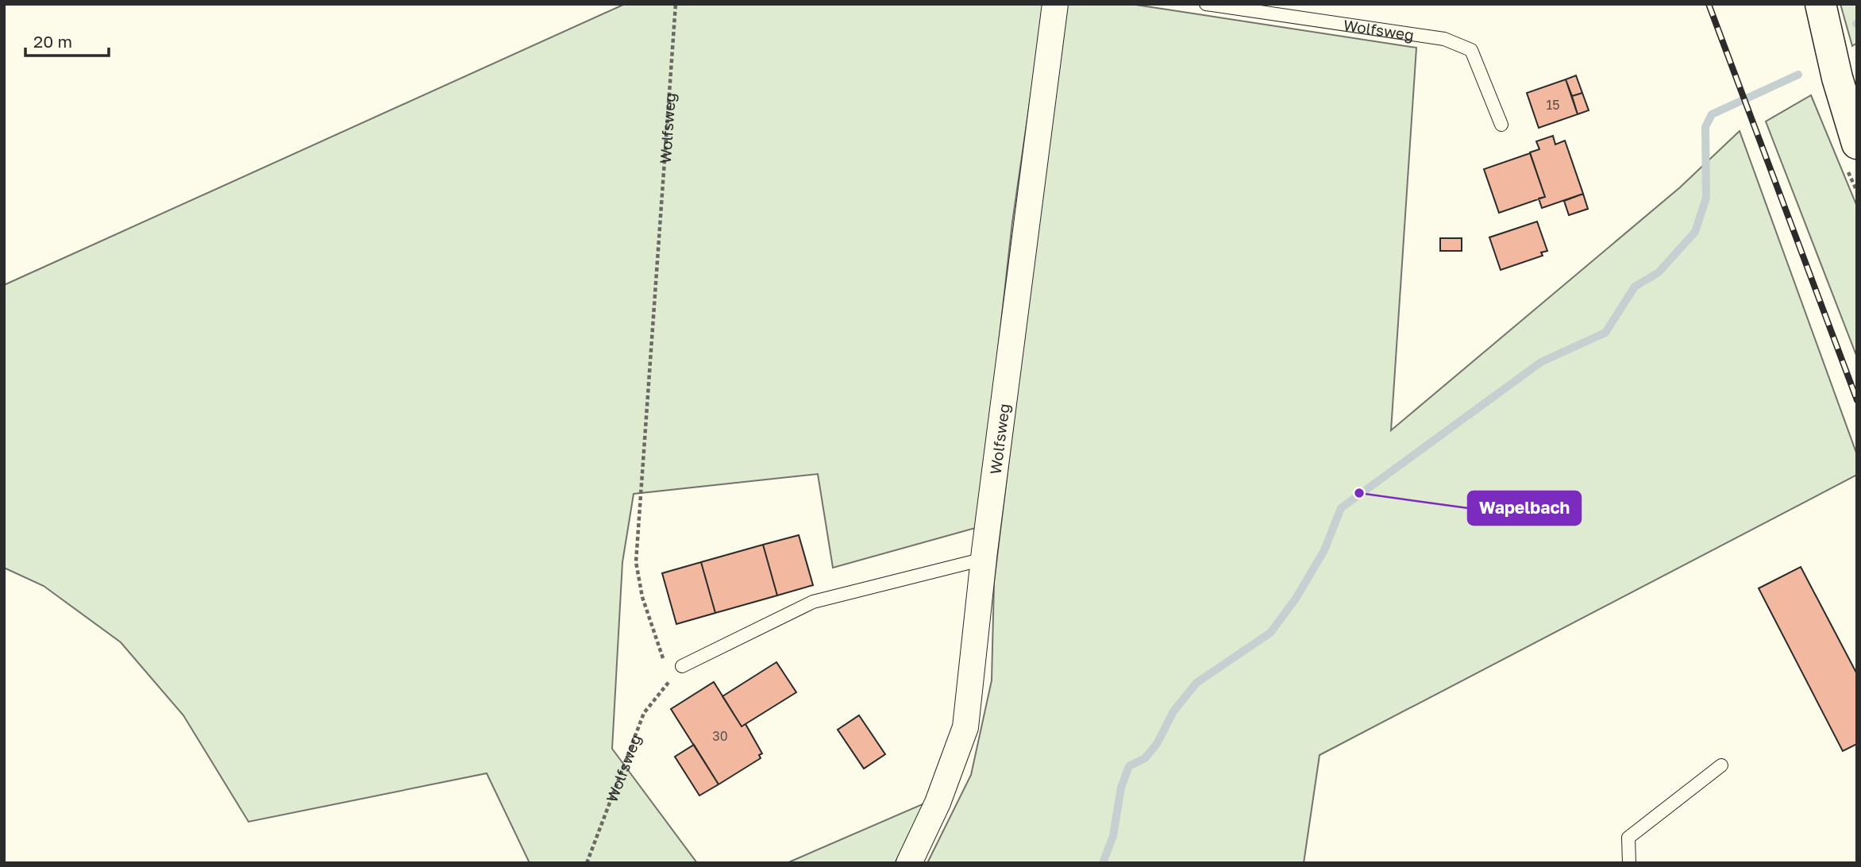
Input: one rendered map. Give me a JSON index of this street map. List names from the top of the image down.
{
  "streets": {
    "street": ["Wolfsweg"]
  },
  "places": ["Wapelbach"],
  "house_numbers": ["15", "30"],
  "scale_bar": "20 m"
}
